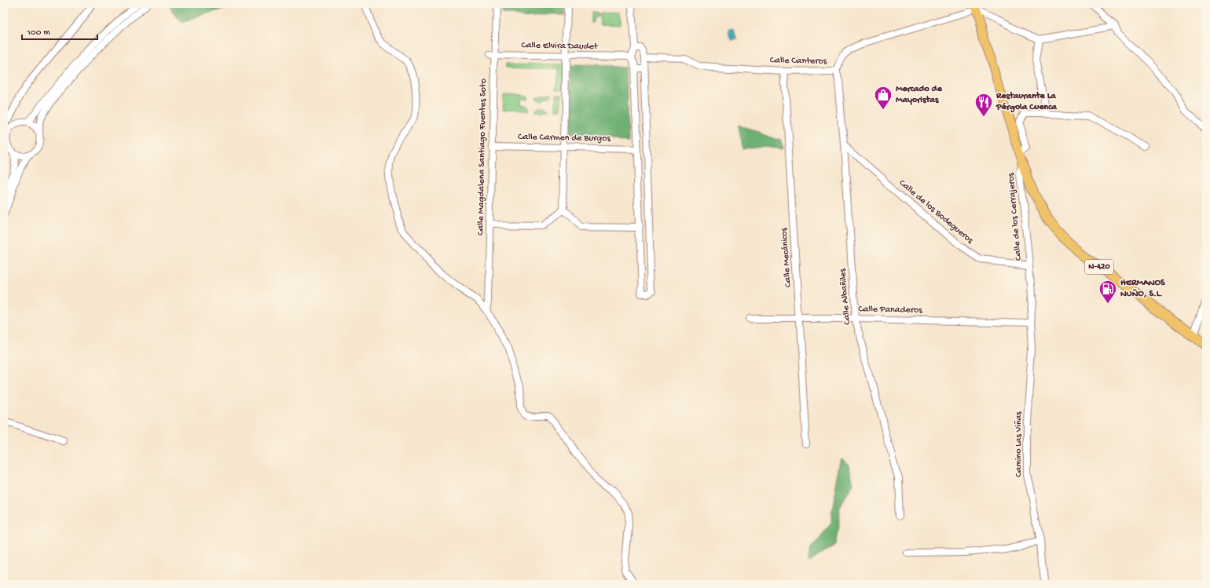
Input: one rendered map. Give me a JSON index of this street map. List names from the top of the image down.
{
  "streets": {
    "highway": ["N-420"],
    "main road": ["Calle de los Cerrajeros"],
    "street": [
      "Calle Elvira Daudet",
      "Calle Canteros",
      "Calle Carmen de Burgos",
      "Calle Magdalena Santiago Fuentes Soto",
      "Calle de los Bodegueros",
      "Calle Mecánicos",
      "Calle Albañiles",
      "Calle Panaderos",
      "Camino Las Viñas"
    ]
  },
  "crossings": [
    ["Calle Elvira Daudet", "Calle Magdalena Santiago Fuentes Soto"],
    ["Calle Canteros", "Calle de los Cerrajeros"],
    ["Calle Canteros", "Calle Mecánicos"],
    ["Calle Canteros", "Calle Albañiles"],
    ["Calle Carmen de Burgos", "Calle Magdalena Santiago Fuentes Soto"],
    ["Calle de los Bodegueros", "Calle de los Cerrajeros"],
    ["Calle de los Bodegueros", "Calle Albañiles"],
    ["Calle de los Cerrajeros", "N-420"],
    ["Calle de los Cerrajeros", "Calle Panaderos"],
    ["Calle de los Cerrajeros", "Camino Las Viñas"],
    ["Calle Mecánicos", "Calle Panaderos"],
    ["Calle Albañiles", "Calle Panaderos"],
    ["Calle Panaderos", "Camino Las Viñas"]
  ],
  "places": {
    "shop": ["Mercado de Mayoristas"],
    "restaurant": ["Restaurante La Pérgola Cuenca"],
    "fuel station": ["HERMANOS NUÑO, S.L."]
  },
  "scale_bar": "100 m"
}
